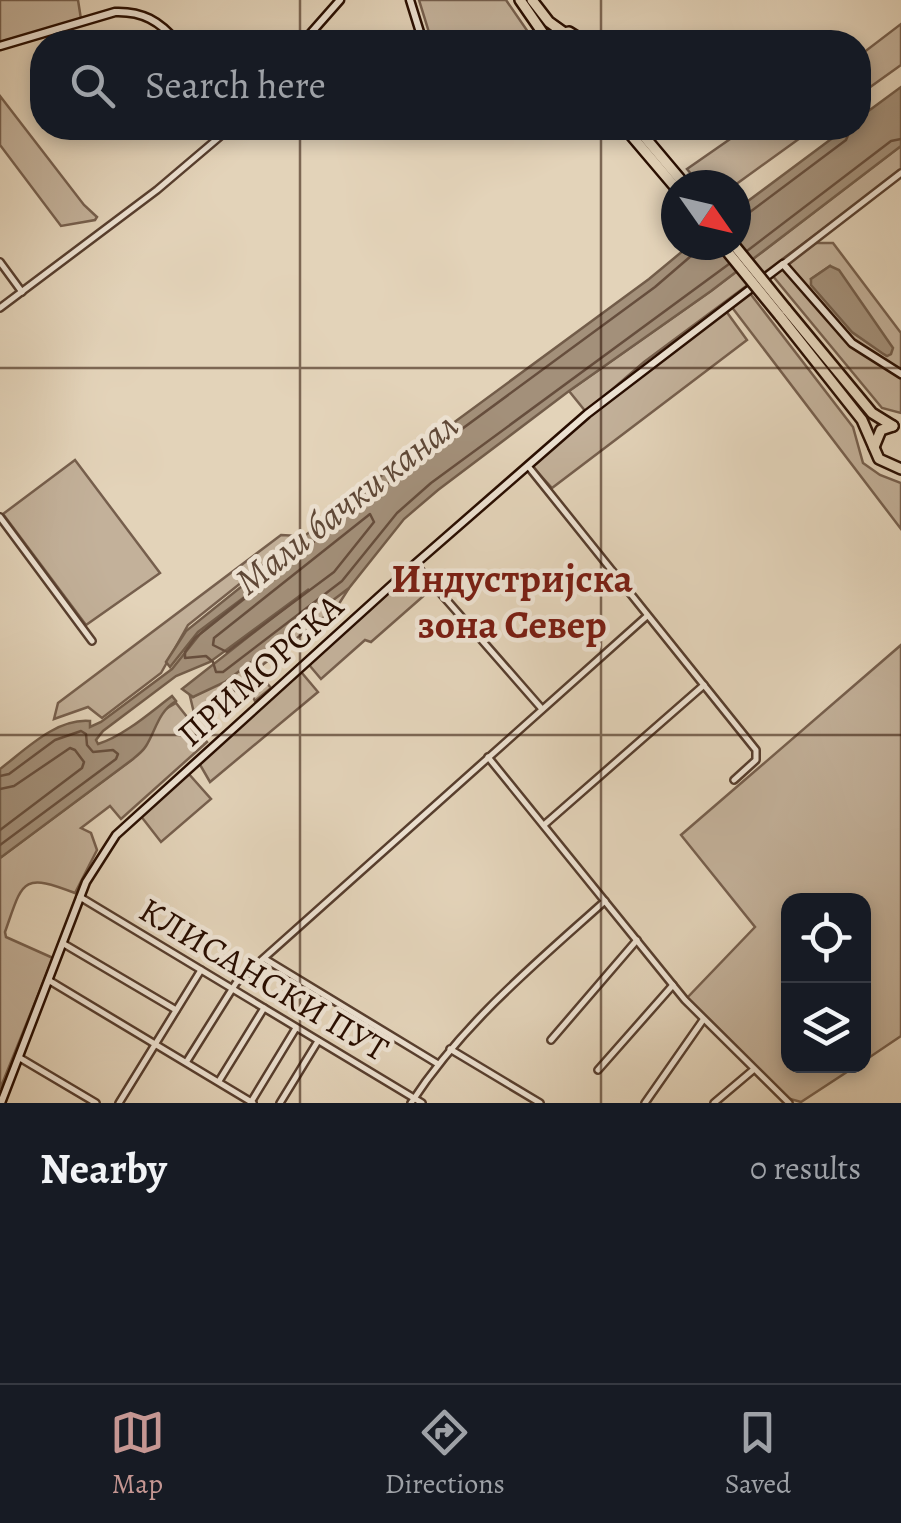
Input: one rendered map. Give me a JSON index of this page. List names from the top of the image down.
{
  "streets": {
    "street": ["ПРИМОРСКА", "КЛИСАНСКИ ПУТ"]
  },
  "crossings": [
    ["ПРИМОРСКА", "КЛИСАНСКИ ПУТ"]
  ],
  "districts": ["Индустријска зона Север"],
  "water": ["Мали бачки канал"],
  "north": "bottom right",
  "page": {
    "search": "Search here",
    "heading": ["Nearby", "0 results"],
    "nav": ["Map", "Directions", "Saved"]
  }
}
